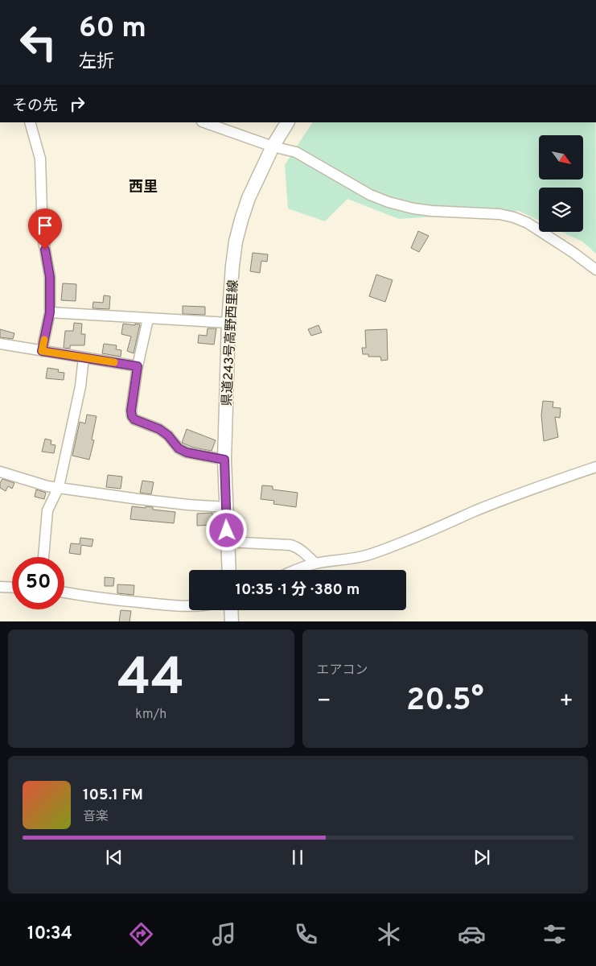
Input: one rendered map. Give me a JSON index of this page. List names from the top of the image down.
{
  "streets": {
    "main road": ["県道243号高野西里線"]
  },
  "districts": ["西里"],
  "north": "bottom right",
  "page": {
    "turn": ["60 m", "左折"],
    "then": "その先",
    "limit": "50",
    "trip": "10:35 · 1 分 · 380 m",
    "tile": [
      ["44", "km/h"],
      "エアコン"
    ],
    "heat": ["−", "20.5°", "+"],
    "song": ["105.1 FM", "音楽"],
    "tabs": "10:34"
  }
}
